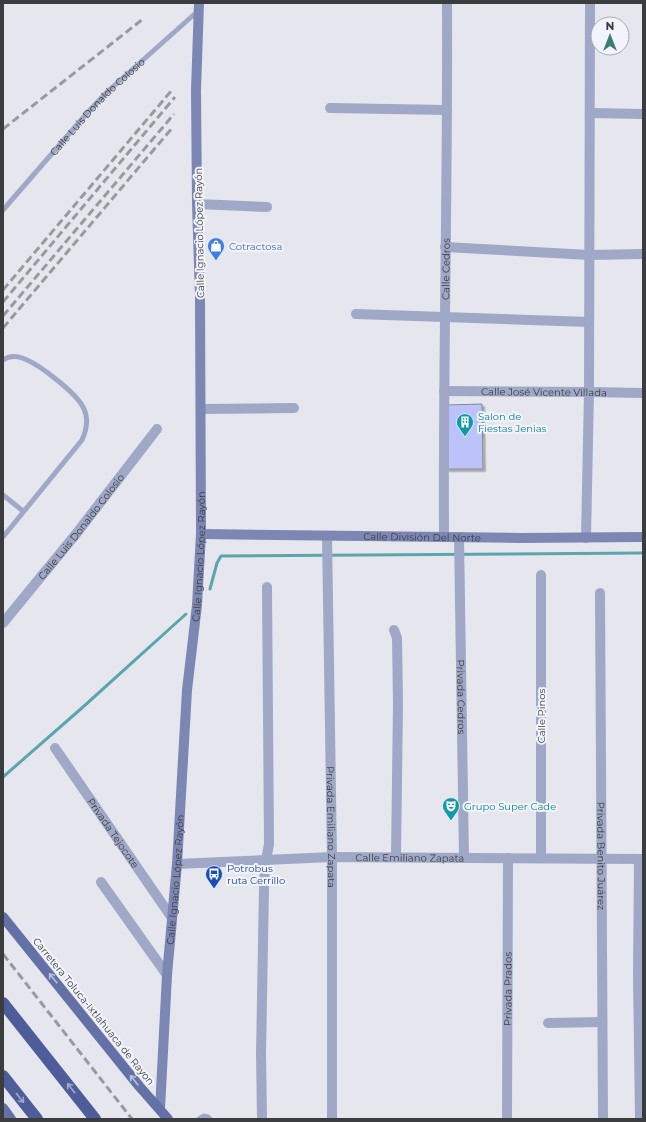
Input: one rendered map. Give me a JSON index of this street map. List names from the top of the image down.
{
  "streets": {
    "main road": ["Calle Ignacio López Rayón", "Calle División Del Norte", "Carretera Toluca-Ixtlahuaca de Rayon"],
    "street": [
      "Calle Luis Donaldo Colosio",
      "Calle Cedros",
      "Calle José Vicente Villada",
      "Privada Cedros",
      "Calle Pinos",
      "Privada Emiliano Zapata",
      "Privada Tejocote",
      "Privada Benito Juárez",
      "Calle Emiliano Zapata",
      "Privada Prados"
    ]
  },
  "crossings": [
    ["Calle Luis Donaldo Colosio", "Calle Ignacio López Rayón"],
    ["Calle Ignacio López Rayón", "Calle División Del Norte"],
    ["Calle Ignacio López Rayón", "Privada Tejocote"],
    ["Calle Ignacio López Rayón", "Calle Emiliano Zapata"],
    ["Calle Ignacio López Rayón", "Carretera Toluca-Ixtlahuaca de Rayon"],
    ["Calle Cedros", "Calle José Vicente Villada"],
    ["Calle Cedros", "Calle División Del Norte"],
    ["Calle División Del Norte", "Privada Cedros"],
    ["Calle División Del Norte", "Privada Emiliano Zapata"],
    ["Privada Cedros", "Calle Emiliano Zapata"],
    ["Calle Pinos", "Calle Emiliano Zapata"],
    ["Privada Emiliano Zapata", "Calle Emiliano Zapata"],
    ["Privada Benito Juárez", "Calle Emiliano Zapata"],
    ["Calle Emiliano Zapata", "Privada Prados"]
  ],
  "one_way": ["Carretera Toluca-Ixtlahuaca de Rayon"],
  "places": {
    "shop": ["Cotractosa"],
    "building": ["Salon de Fiestas Jenias"],
    "theatre": ["Grupo Super Cade"],
    "bus stop": ["Potrobus ruta Cerrillo"]
  },
  "north": "top"
}
